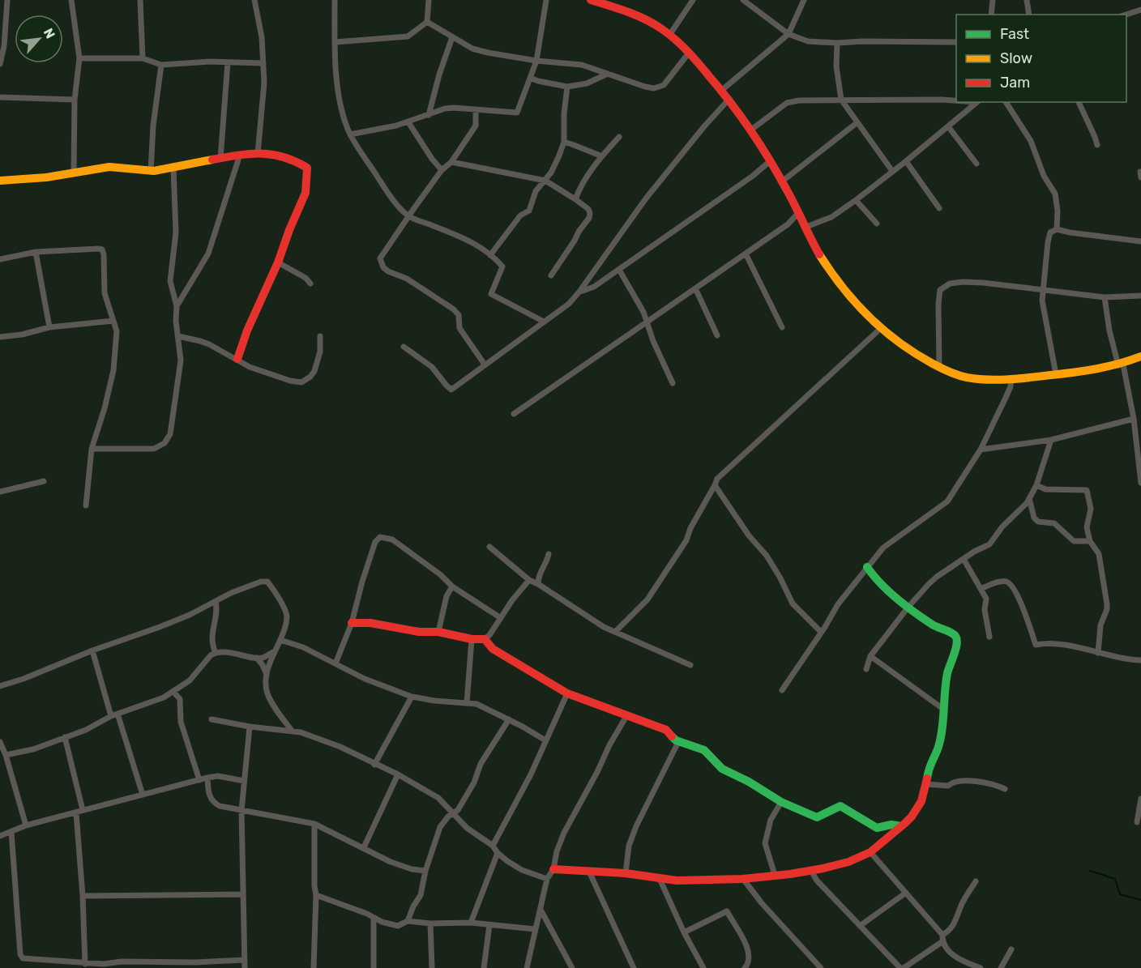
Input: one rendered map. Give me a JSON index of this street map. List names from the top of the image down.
{
  "legend": ["Fast", "Slow", "Jam"],
  "north": "top right"
}
